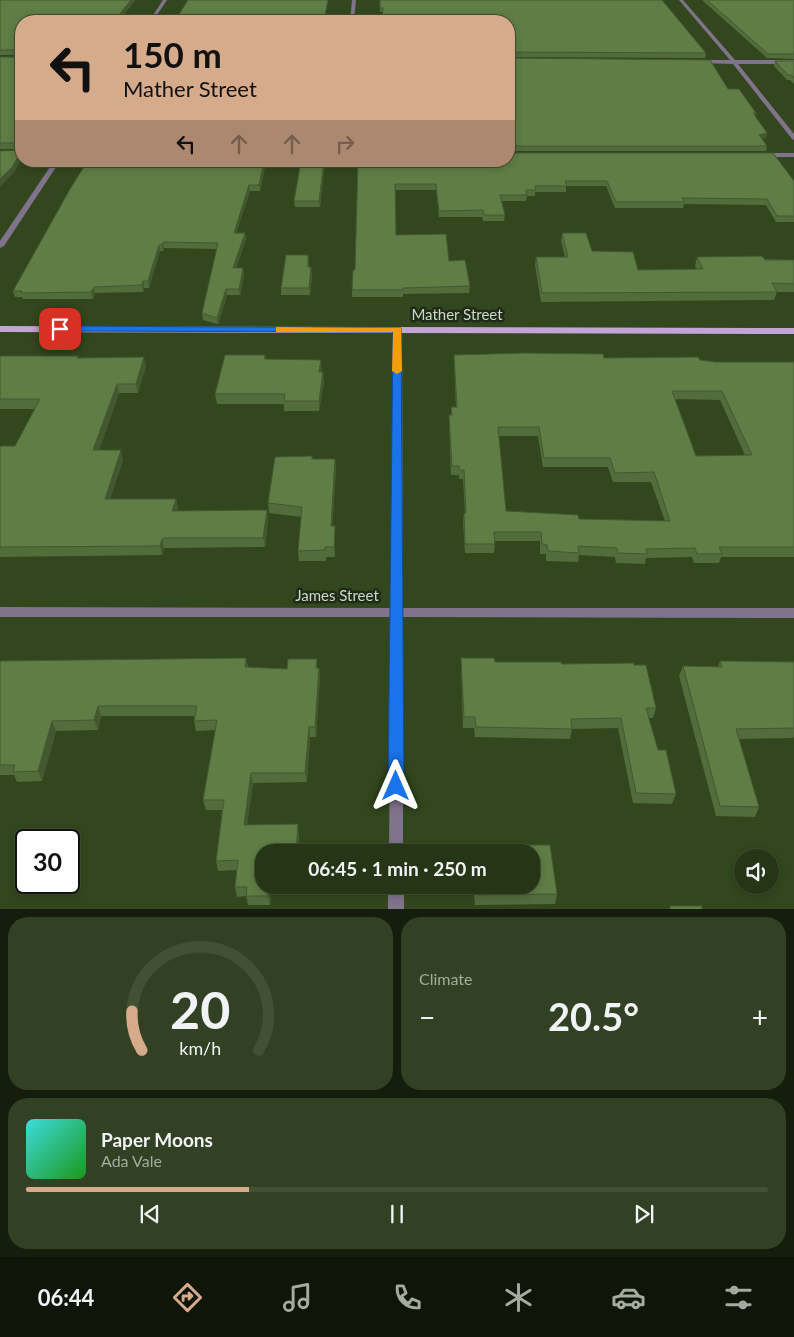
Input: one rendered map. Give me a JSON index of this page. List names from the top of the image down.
{
  "streets": {
    "main road": ["Mather Street"],
    "street": ["James Street"]
  },
  "page": {
    "turn": ["150 m", "Mather Street"],
    "limit": "30",
    "trip": "06:45 · 1 min · 250 m",
    "tile": "Climate",
    "heat": ["−", "20.5°", "+"],
    "song": ["Paper Moons", "Ada Vale"],
    "tabs": "06:44",
    "gauge": ["20", "km/h"]
  }
}
